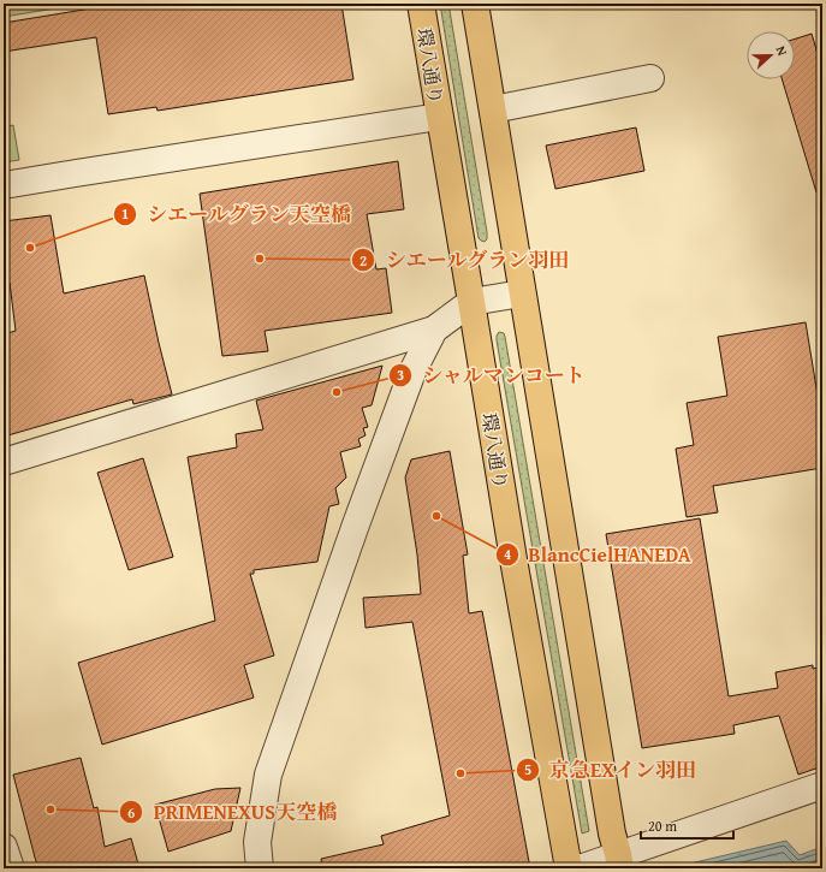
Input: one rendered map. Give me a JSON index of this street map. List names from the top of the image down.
{
  "streets": {
    "highway": ["環八通り"]
  },
  "places": [
    "シエールグラン天空橋",
    "シエールグラン羽田",
    "シャルマンコート",
    "BlancCielHANEDA",
    "京急EXイン羽田",
    "PRIMENEXUS天空橋"
  ],
  "scale_bar": "20 m",
  "north": "right"
}
